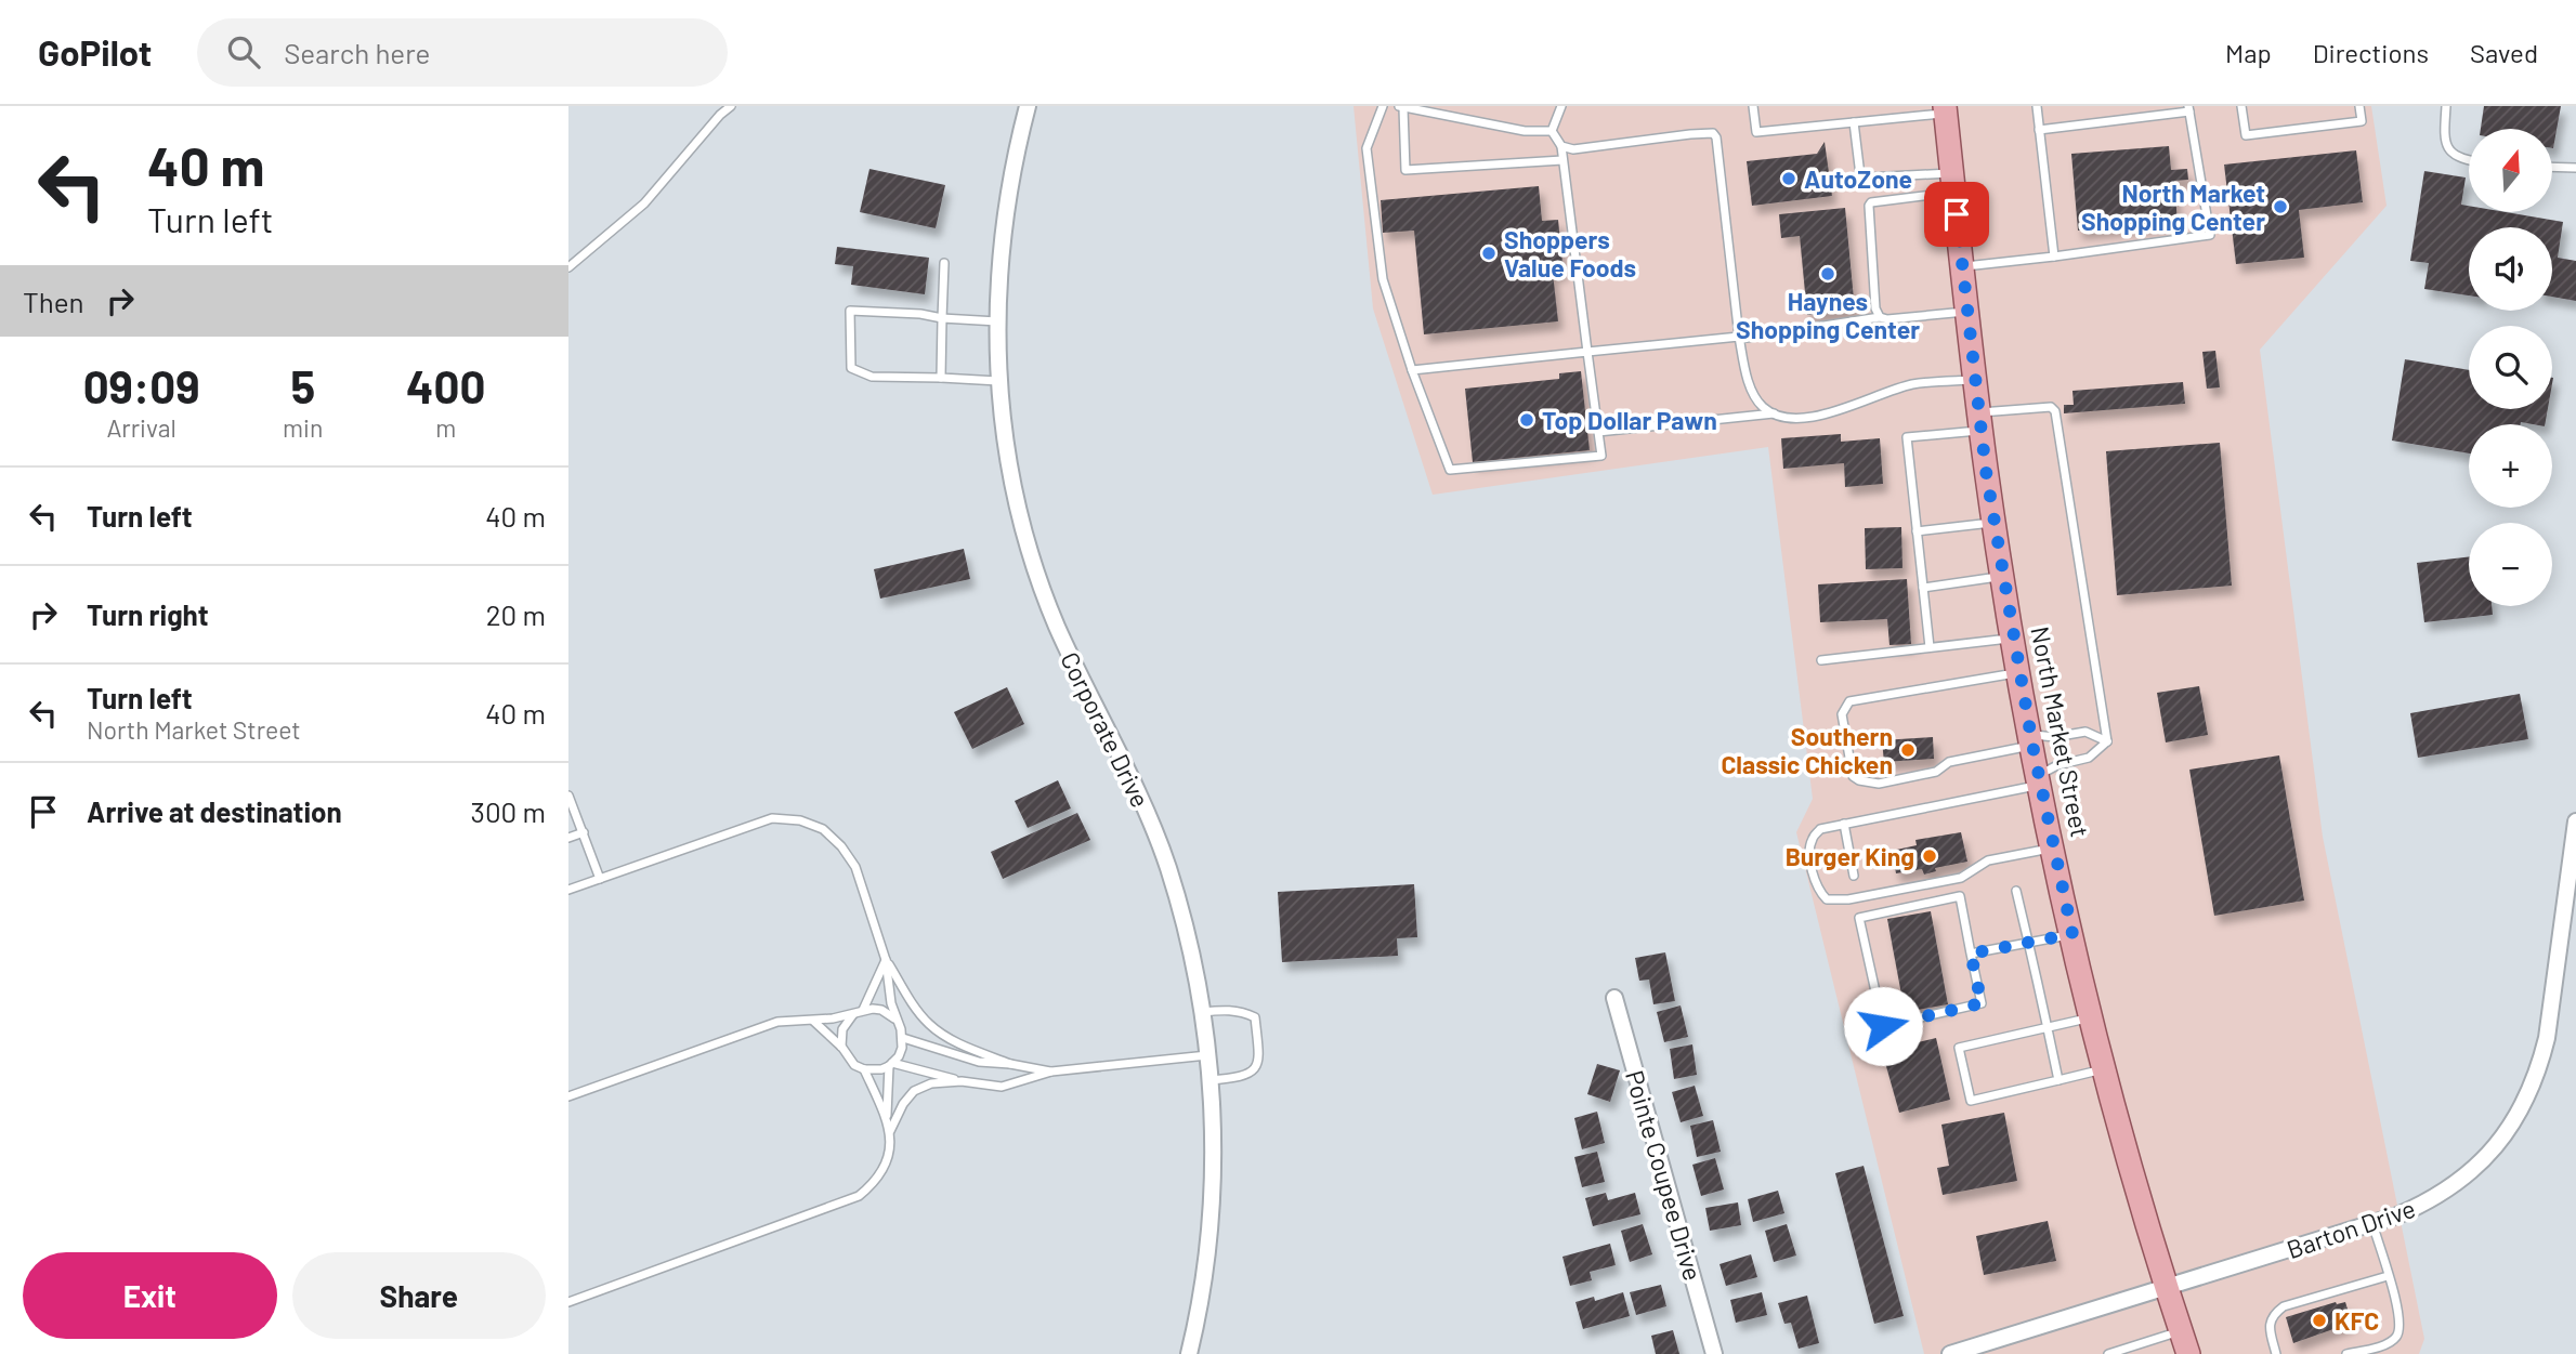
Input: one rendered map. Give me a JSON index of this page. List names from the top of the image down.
{
  "streets": {
    "main road": ["North Market Street"],
    "street": ["Corporate Drive", "Pointe Coupee Drive", "Barton Drive"]
  },
  "crossings": [
    ["North Market Street", "Barton Drive"]
  ],
  "places": [
    "AutoZone",
    "North Market Shopping Center",
    "Shoppers Value Foods",
    "Haynes Shopping Center",
    "Top Dollar Pawn",
    "Southern Classic Chicken",
    "Burger King",
    "KFC"
  ],
  "north": "top",
  "page": {
    "header": "GoPilot",
    "search": "Search here",
    "nav": ["Map", "Directions", "Saved"],
    "turn": ["40 m", "Turn left"],
    "map_buttons": ["+", "−"],
    "then": "Then",
    "eta": [
      "09:09",
      "Arrival",
      "5",
      "min",
      "400",
      "m"
    ],
    "list": [
      {
        "name": "Turn left",
        "value": "40 m"
      },
      {
        "name": "Turn right",
        "value": "20 m"
      },
      {
        "name": "Turn left",
        "note": "North Market Street",
        "value": "40 m"
      },
      {
        "name": "Arrive at destination",
        "value": "300 m"
      }
    ],
    "buttons": ["Exit", "Share"]
  }
}
